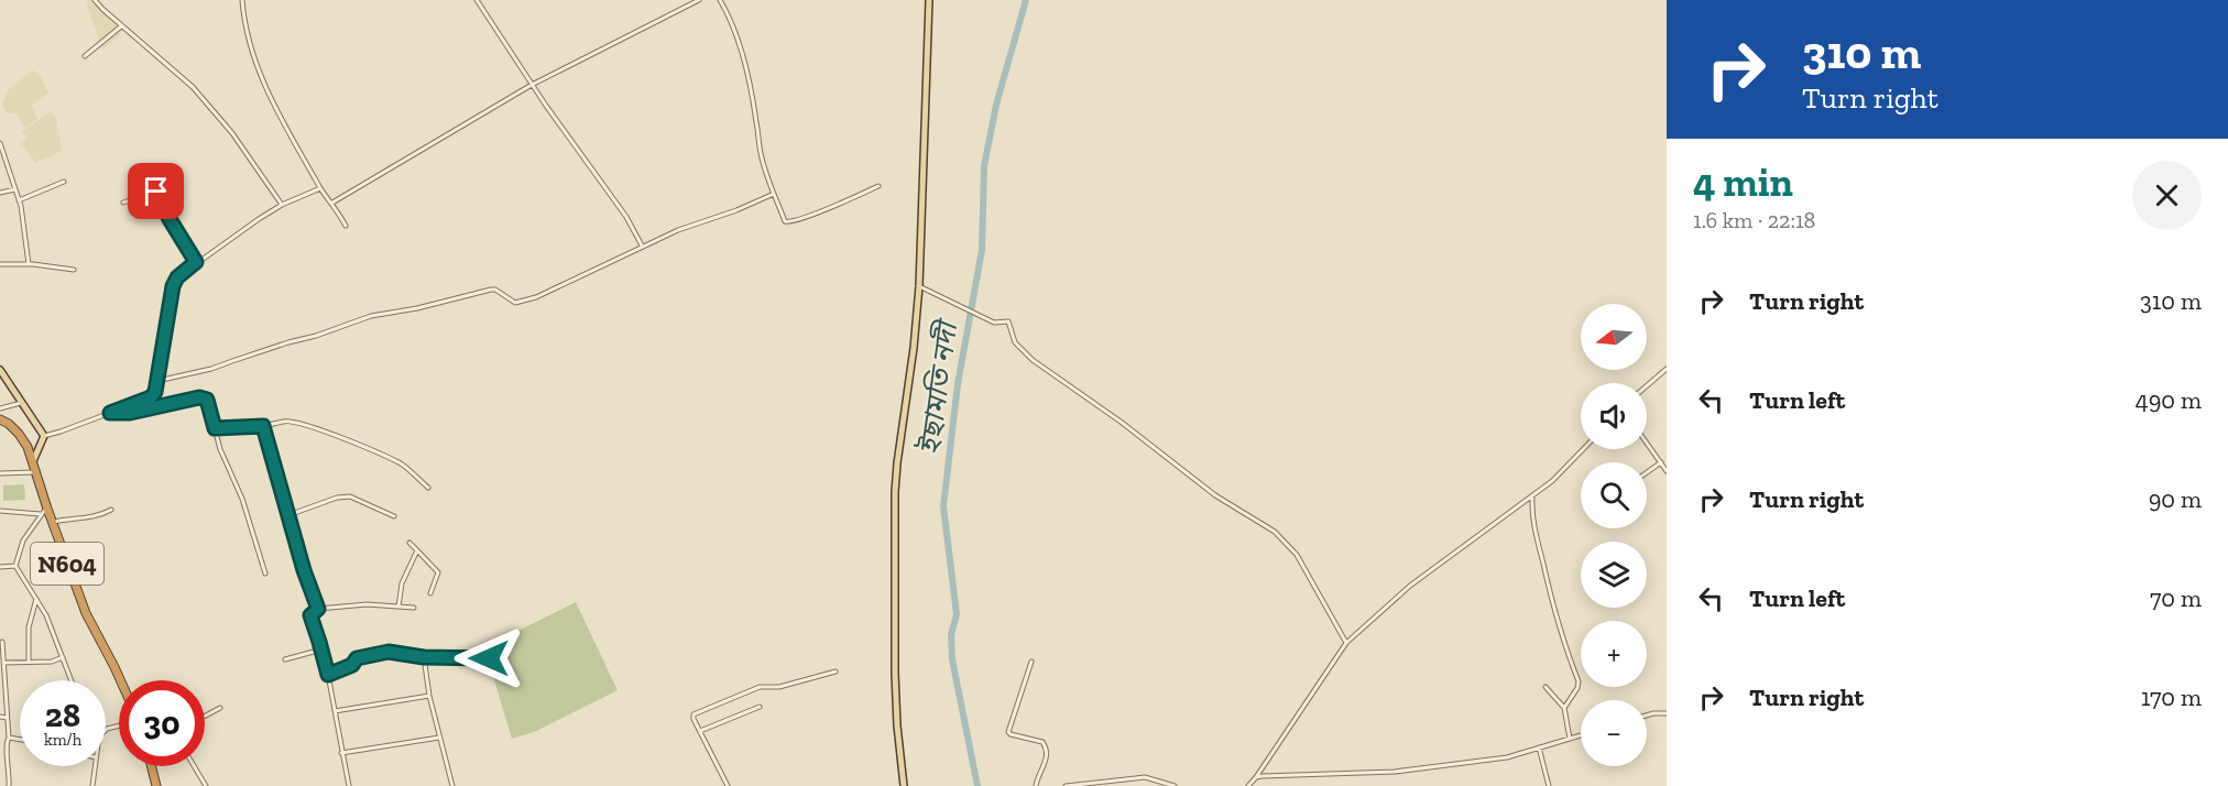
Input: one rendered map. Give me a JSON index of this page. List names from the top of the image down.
{
  "streets": {
    "highway": ["N604"]
  },
  "water": ["ইছামতি নদী"],
  "north": "left",
  "page": {
    "turn": ["310 m", "Turn right"],
    "heading": ["4 min", "1.6 km · 22:18"],
    "list": [
      {
        "name": "Turn right",
        "value": "310 m"
      },
      {
        "name": "Turn left",
        "value": "490 m"
      },
      {
        "name": "Turn right",
        "value": "90 m"
      },
      {
        "name": "Turn left",
        "value": "70 m"
      },
      {
        "name": "Turn right",
        "value": "170 m"
      }
    ],
    "map_buttons": ["+", "−"],
    "speed": "28 km/h",
    "limit": "30"
  }
}
